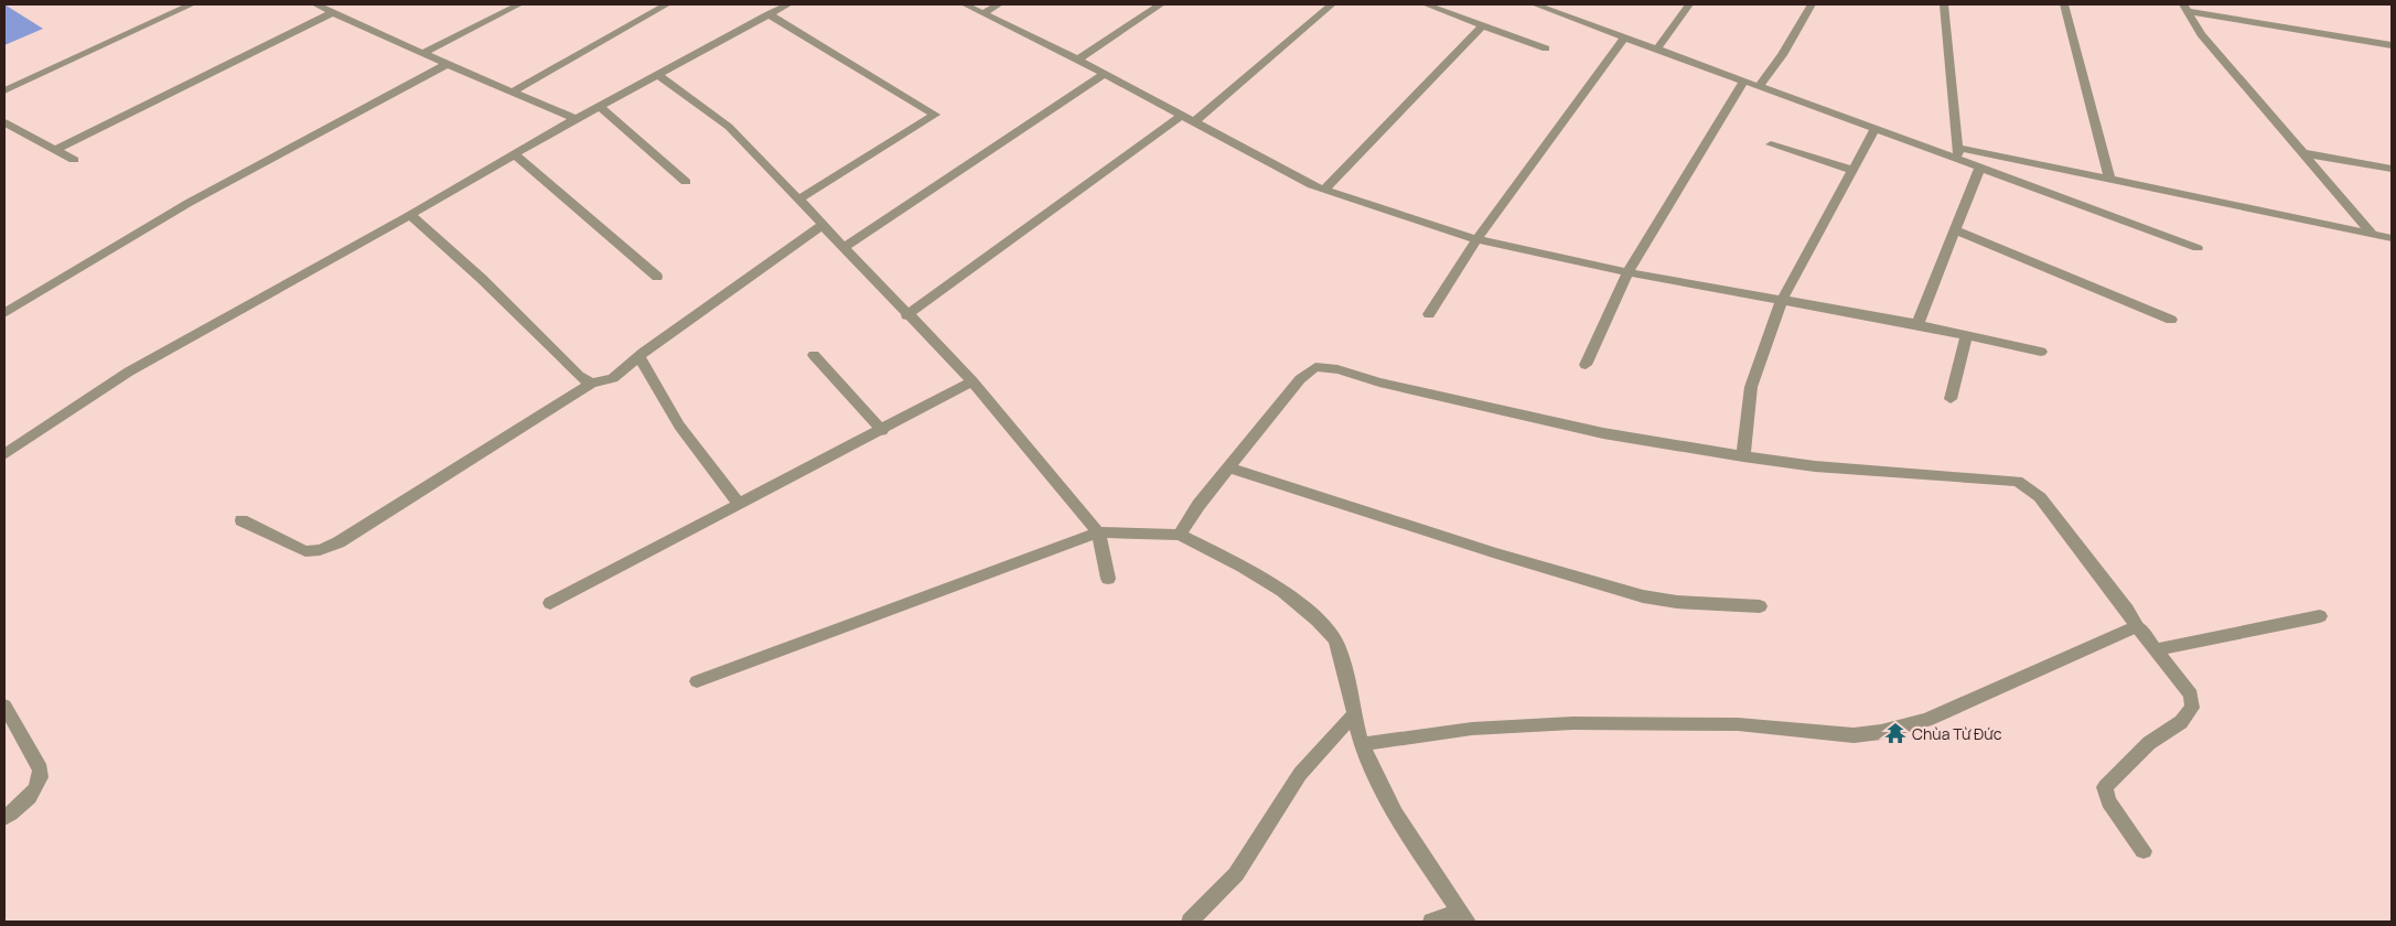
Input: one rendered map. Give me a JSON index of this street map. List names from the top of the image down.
{
  "places": {
    "temple": ["Chùa Từ Đức"]
  }
}
